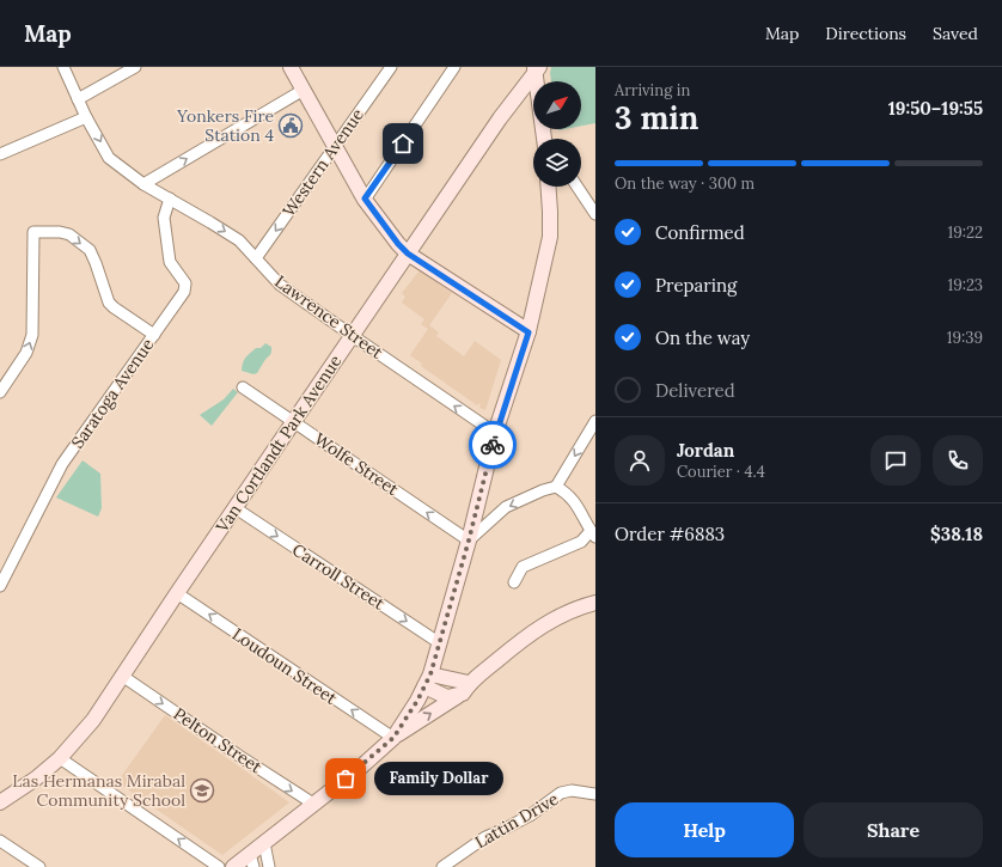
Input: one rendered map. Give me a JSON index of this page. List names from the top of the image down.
{
  "streets": {
    "street": [
      "Western Avenue",
      "Lawrence Street",
      "Saratoga Avenue",
      "Van Cortlandt Park Avenue",
      "Wolfe Street",
      "Carroll Street",
      "Loudoun Street",
      "Pelton Street",
      "Lattin Drive"
    ]
  },
  "crossings": [
    ["Western Avenue", "Lawrence Street"],
    ["Lawrence Street", "Saratoga Avenue"],
    ["Lawrence Street", "Van Cortlandt Park Avenue"],
    ["Van Cortlandt Park Avenue", "Wolfe Street"],
    ["Van Cortlandt Park Avenue", "Carroll Street"],
    ["Van Cortlandt Park Avenue", "Loudoun Street"],
    ["Van Cortlandt Park Avenue", "Pelton Street"]
  ],
  "one_way": [
    "Wolfe Street",
    "Carroll Street",
    "Loudoun Street",
    "Pelton Street"
  ],
  "places": {
    "public building": ["Yonkers Fire Station 4"],
    "other": ["Family Dollar"],
    "school or university": ["Las Hermanas Mirabal Community School"]
  },
  "north": "top right",
  "page": {
    "header": "Map",
    "nav": ["Map", "Directions", "Saved"],
    "heading": ["3 min", "Arriving in", "19:50–19:55"],
    "panel": [
      "Jordan",
      "Courier · 4.4",
      "Order #6883",
      "$38.18"
    ],
    "bar": "On the way · 300 m",
    "list": [
      ["Confirmed", "19:22"],
      ["Preparing", "19:23"],
      ["On the way", "19:39"],
      "Delivered"
    ],
    "bubble": "Family Dollar",
    "buttons": ["Help", "Share"]
  }
}
